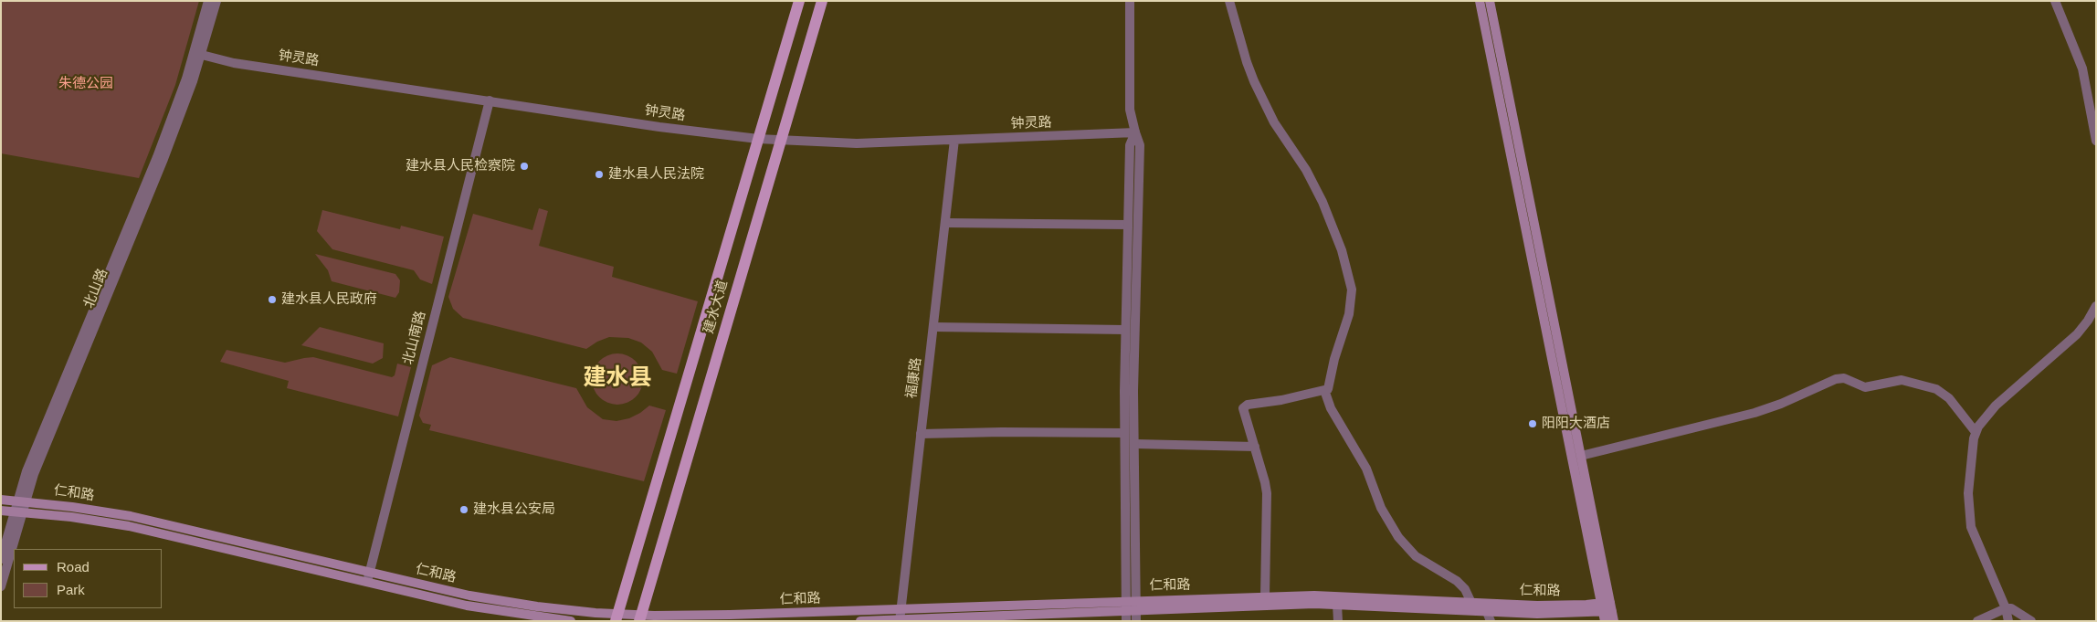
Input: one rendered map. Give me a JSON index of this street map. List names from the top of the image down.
{
  "streets": {
    "main road": ["建水大道", "仁和路"],
    "street": [
      "钟灵路",
      "北山路",
      "北山南路",
      "福康路"
    ]
  },
  "crossings": [
    ["钟灵路", "北山路"],
    ["钟灵路", "建水大道"],
    ["钟灵路", "北山南路"],
    ["钟灵路", "福康路"],
    ["北山路", "仁和路"],
    ["建水大道", "仁和路"],
    ["北山南路", "仁和路"],
    ["福康路", "仁和路"]
  ],
  "districts": ["建水县"],
  "parks": ["朱德公园"],
  "places": [
    "建水县人民检察院",
    "建水县人民法院",
    "建水县人民政府",
    "阳阳大酒店",
    "建水县公安局"
  ],
  "legend": ["Road", "Park"]
}
